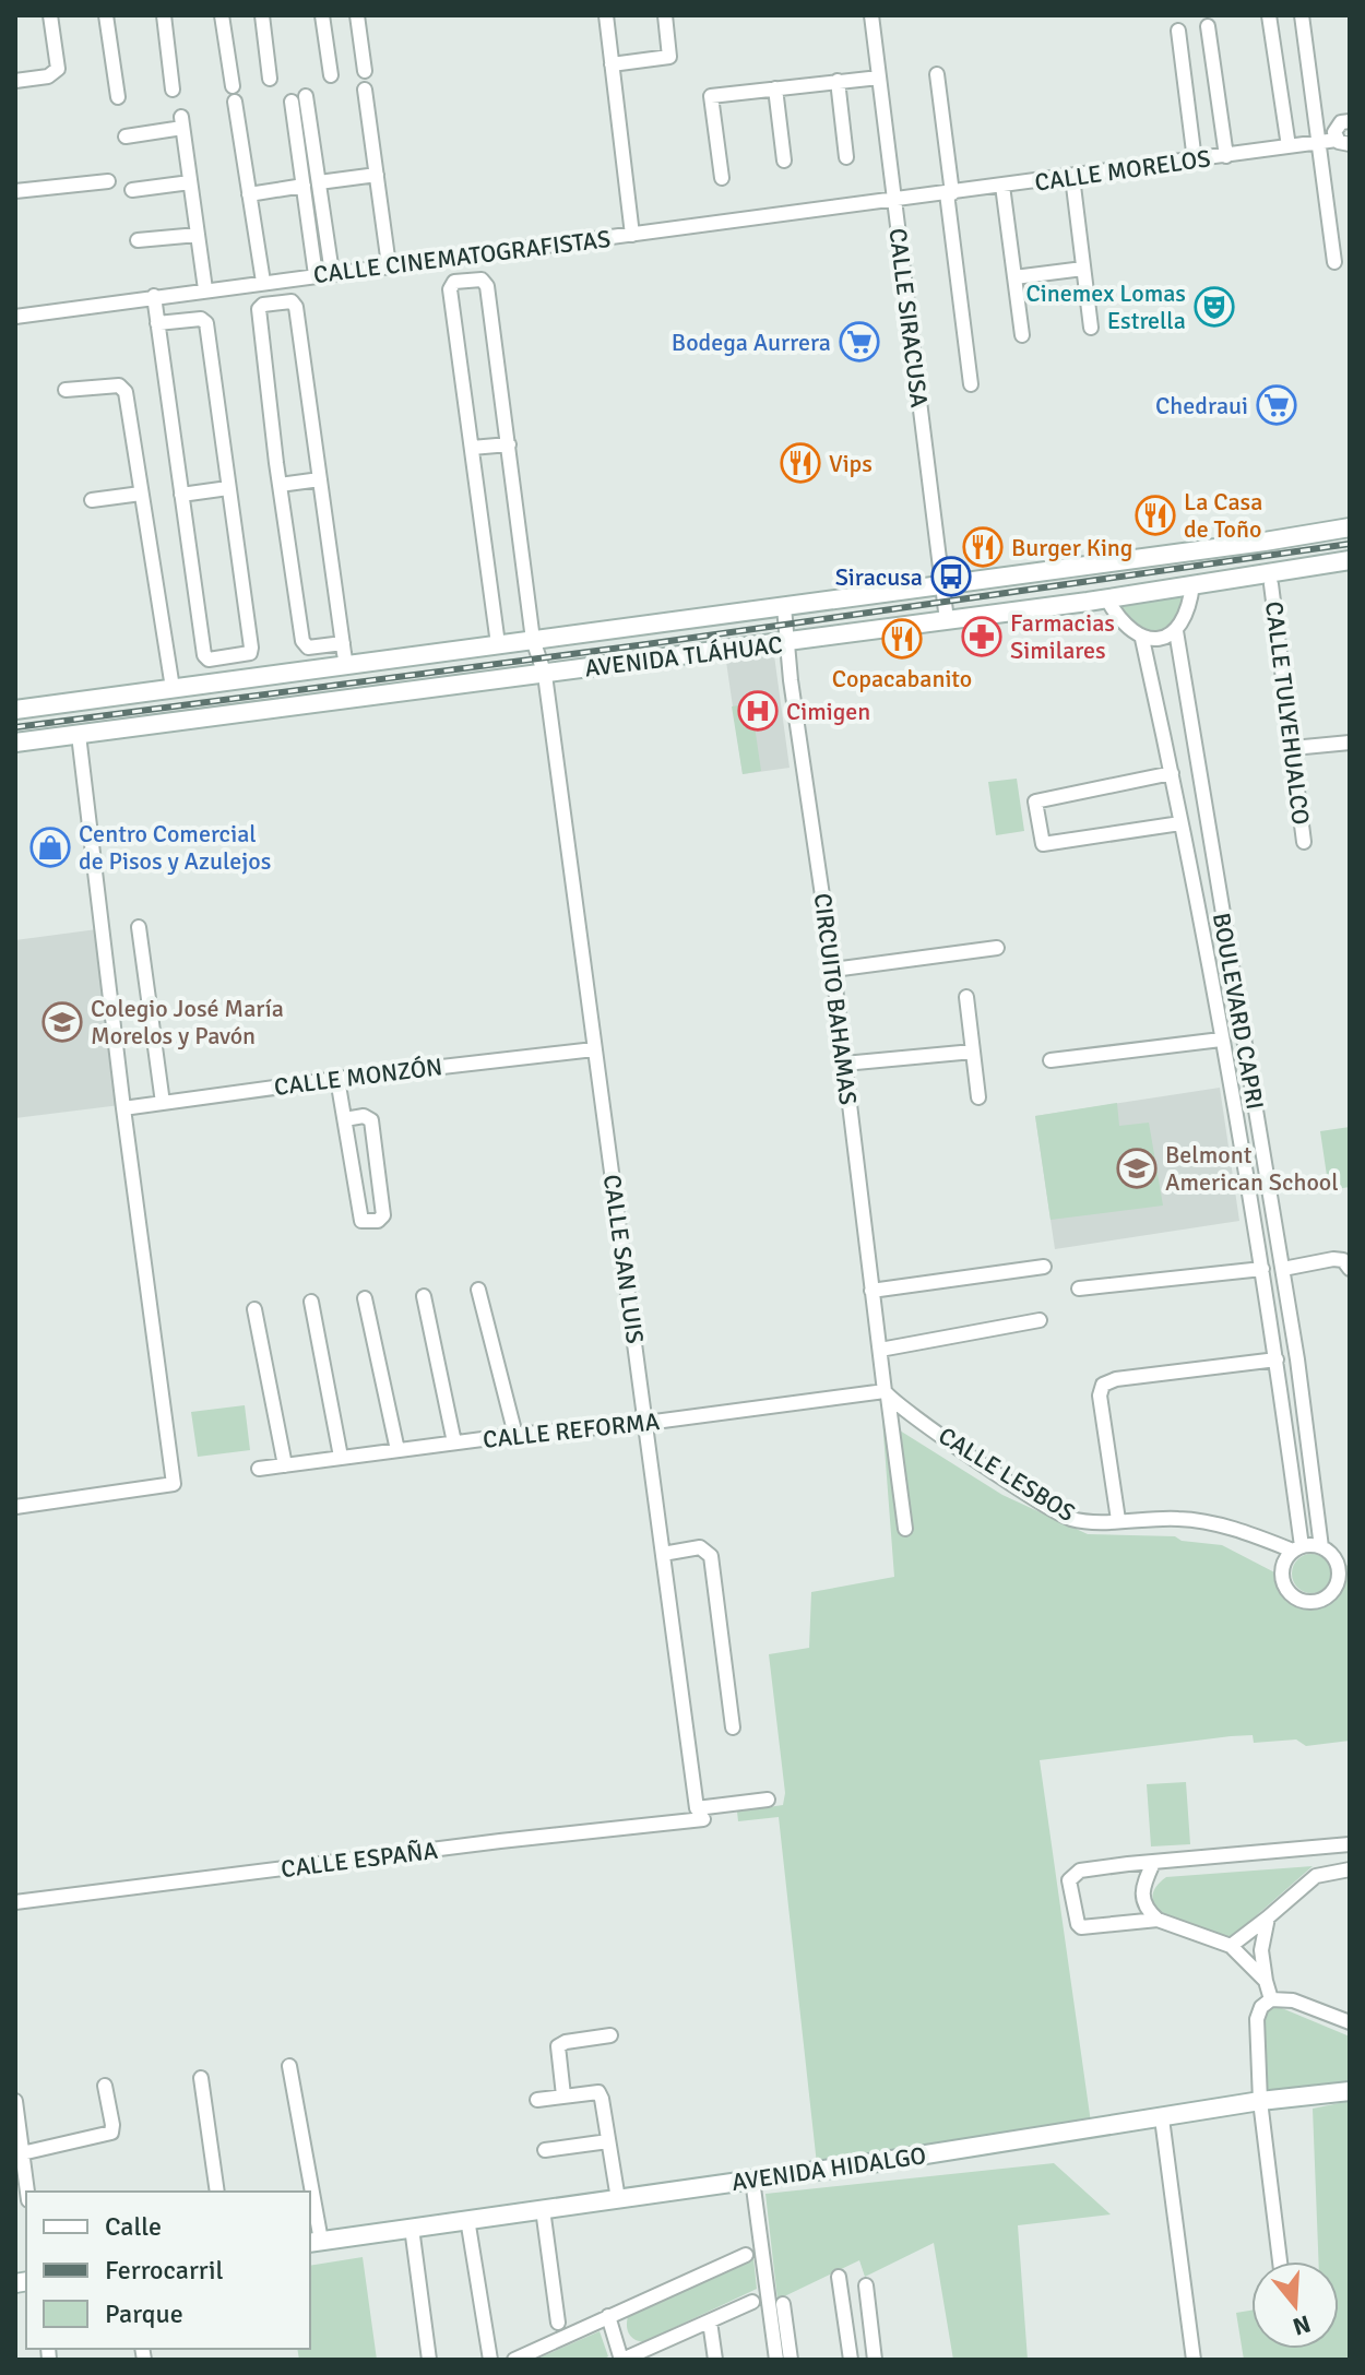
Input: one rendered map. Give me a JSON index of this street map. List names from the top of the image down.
{
  "streets": {
    "main road": ["AVENIDA TLÁHUAC", "AVENIDA HIDALGO"],
    "street": [
      "CALLE MORELOS",
      "CALLE CINEMATOGRAFISTAS",
      "CALLE SIRACUSA",
      "CALLE TULYEHUALCO",
      "CIRCUITO BAHAMAS",
      "BOULEVARD CAPRI",
      "CALLE MONZÓN",
      "CALLE SAN LUIS",
      "CALLE REFORMA",
      "CALLE LESBOS",
      "CALLE ESPAÑA"
    ]
  },
  "crossings": [
    ["CALLE MORELOS", "CALLE CINEMATOGRAFISTAS"],
    ["CALLE CINEMATOGRAFISTAS", "CALLE SIRACUSA"],
    ["CALLE SIRACUSA", "AVENIDA TLÁHUAC"],
    ["AVENIDA TLÁHUAC", "CIRCUITO BAHAMAS"],
    ["AVENIDA TLÁHUAC", "CALLE SAN LUIS"],
    ["CIRCUITO BAHAMAS", "CALLE REFORMA"],
    ["CIRCUITO BAHAMAS", "CALLE LESBOS"],
    ["BOULEVARD CAPRI", "CALLE LESBOS"],
    ["CALLE MONZÓN", "CALLE SAN LUIS"],
    ["CALLE SAN LUIS", "CALLE REFORMA"],
    ["CALLE SAN LUIS", "CALLE ESPAÑA"],
    ["CALLE REFORMA", "CALLE LESBOS"]
  ],
  "places": {
    "theatre": ["Cinemex Lomas Estrella"],
    "supermarket": ["Bodega Aurrera", "Chedraui"],
    "restaurant": [
      "Vips",
      "La Casa de Toño",
      "Burger King",
      "Copacabanito"
    ],
    "bus stop": ["Siracusa"],
    "pharmacy": ["Farmacias Similares"],
    "hospital": ["Cimigen"],
    "shop": ["Centro Comercial de Pisos y Azulejos"],
    "school or university": ["Colegio José María Morelos y Pavón", "Belmont American School"]
  },
  "legend": ["Calle", "Ferrocarril", "Parque"],
  "north": "bottom"
}
